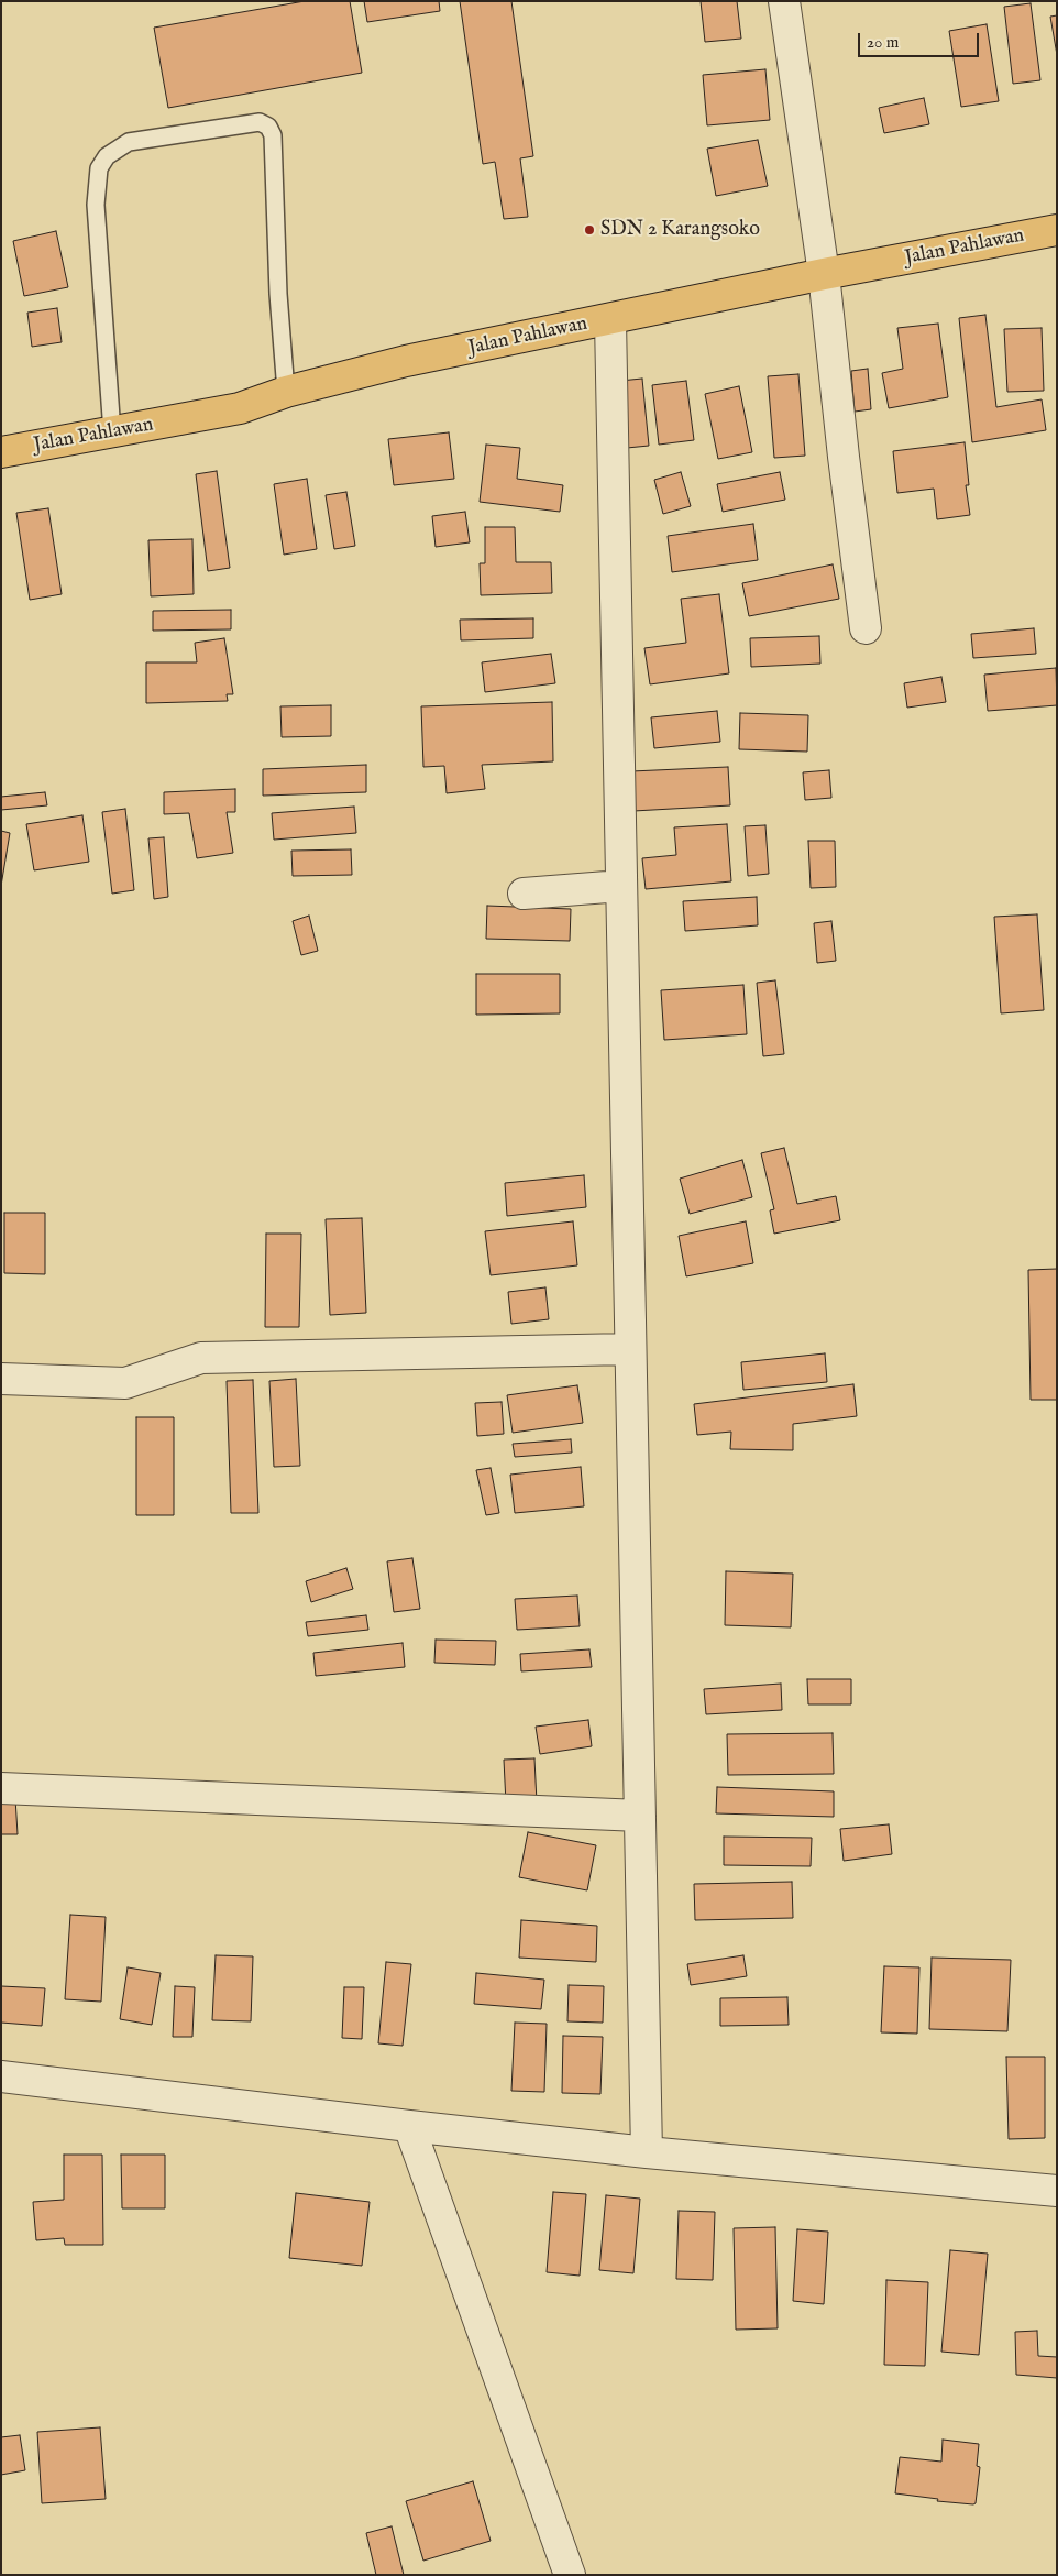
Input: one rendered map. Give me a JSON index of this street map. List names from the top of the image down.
{
  "streets": {
    "highway": ["Jalan Pahlawan"]
  },
  "places": ["SDN 2 Karangsoko"],
  "scale_bar": "20 m"
}
